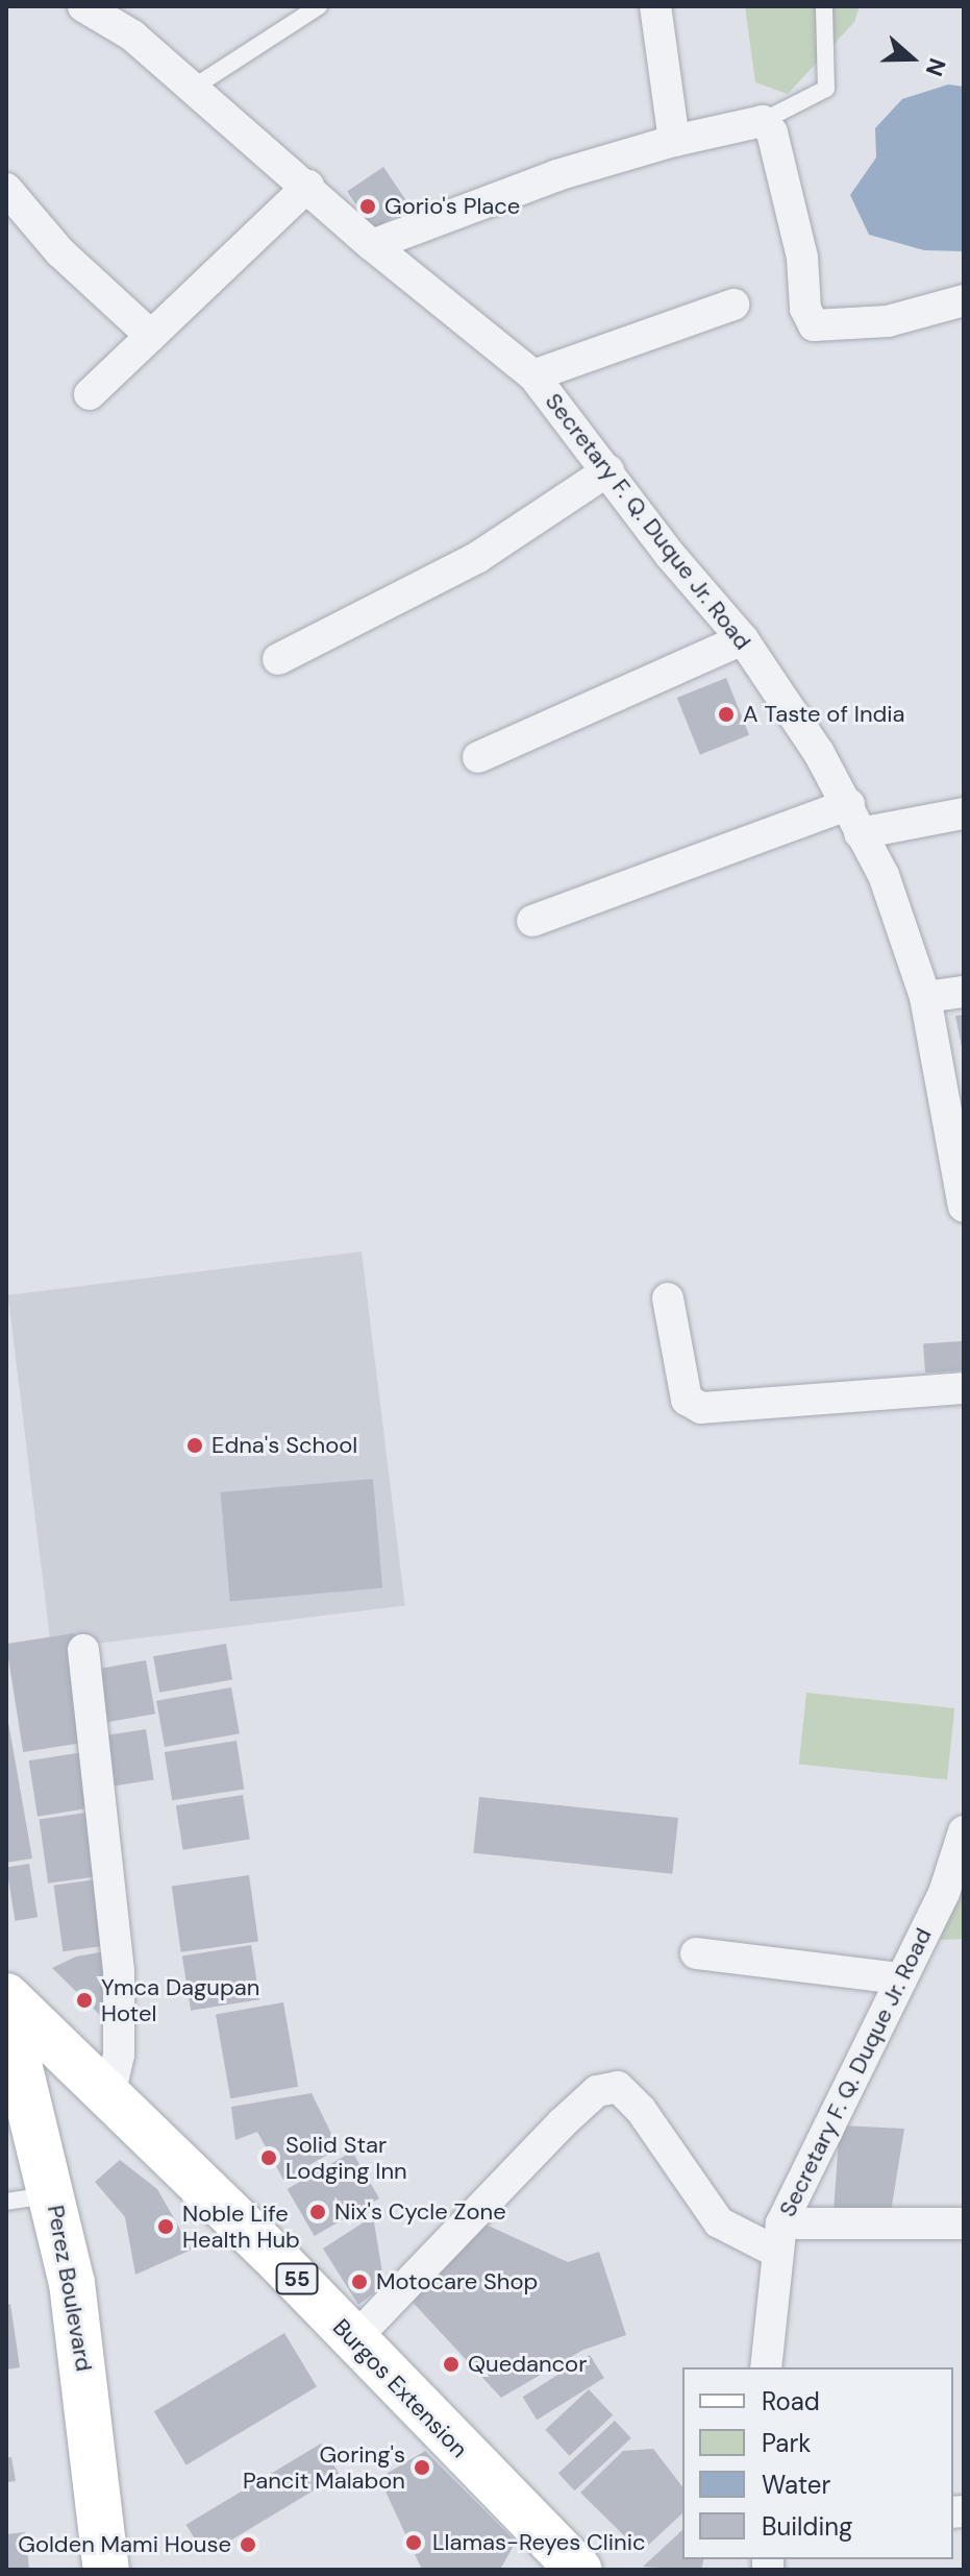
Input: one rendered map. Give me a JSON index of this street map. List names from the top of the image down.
{
  "streets": {
    "main road": ["55", "Perez Boulevard", "Burgos Extension"],
    "street": ["Secretary F. Q. Duque Jr. Road"]
  },
  "places": [
    "Gorio's Place",
    "A Taste of India",
    "Edna's School",
    "Ymca Dagupan Hotel",
    "Solid Star Lodging Inn",
    "Nix's Cycle Zone",
    "Noble Life Health Hub",
    "Motocare Shop",
    "Quedancor",
    "Goring's Pancit Malabon",
    "Llamas-Reyes Clinic",
    "Golden Mami House"
  ],
  "legend": [
    "Road",
    "Park",
    "Water",
    "Building"
  ],
  "north": "right"
}
